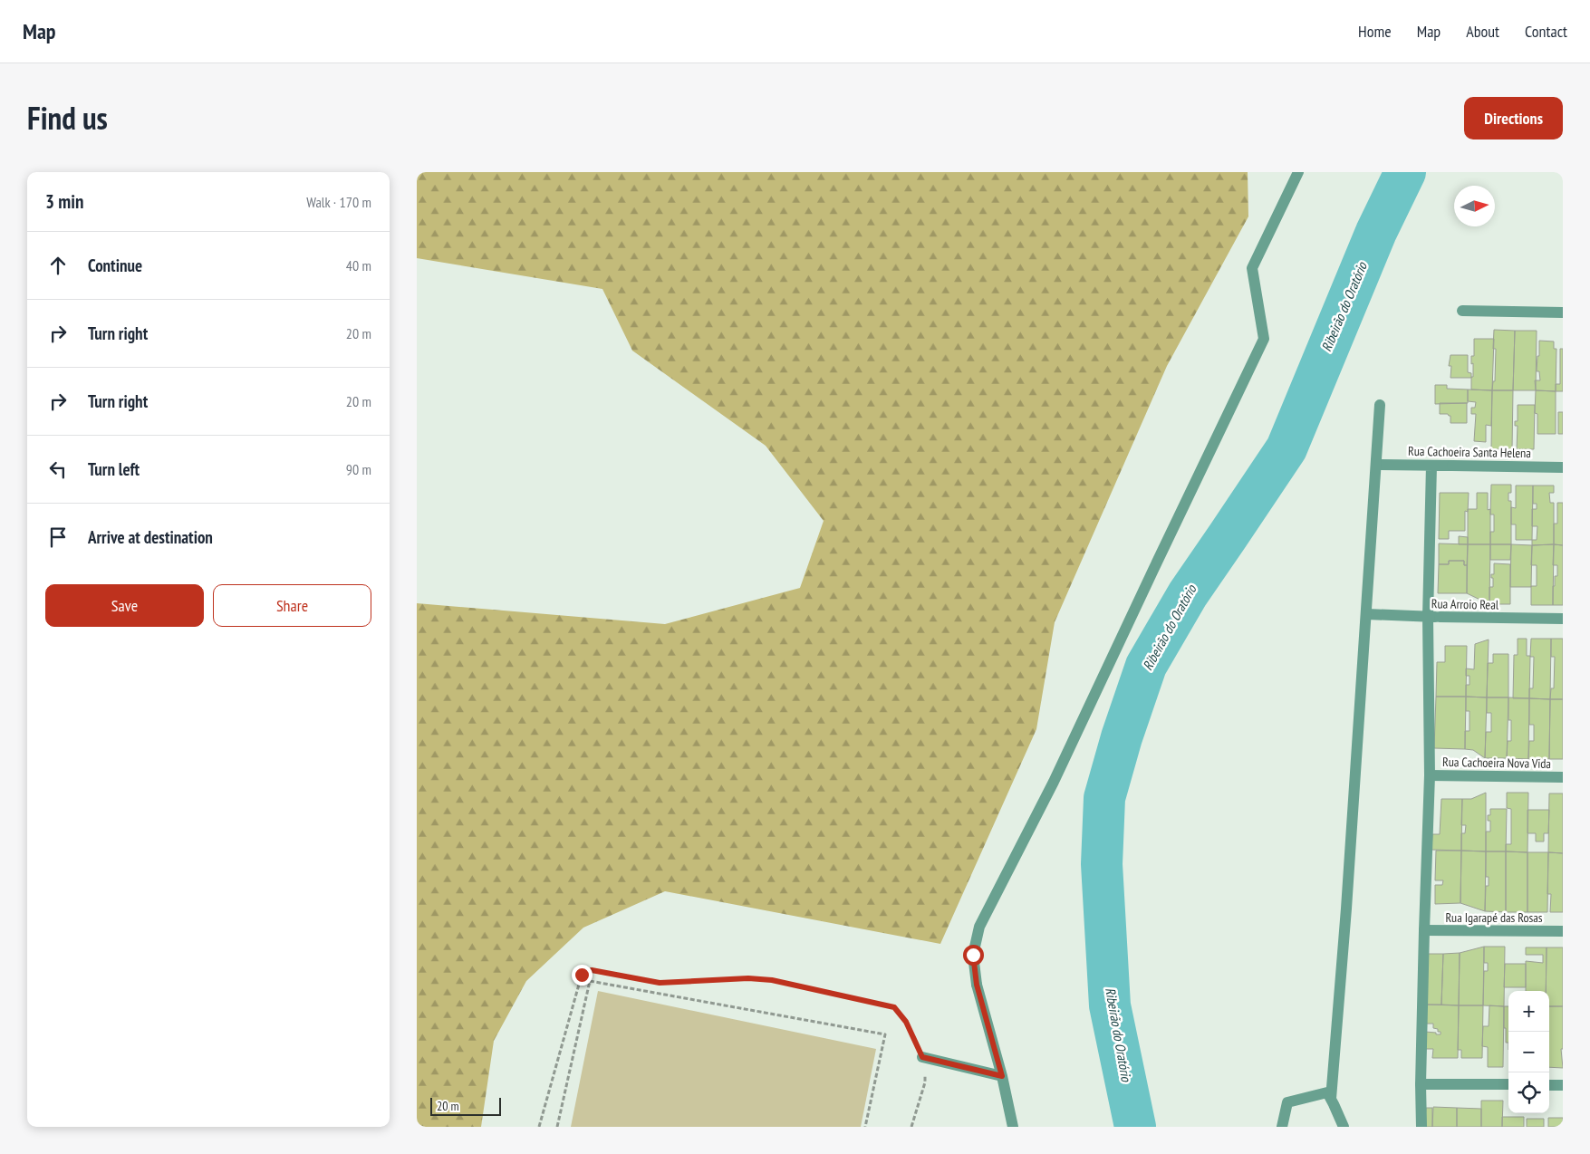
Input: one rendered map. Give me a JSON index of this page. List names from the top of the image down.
{
  "streets": {
    "street": [
      "Rua Cachoeira Santa Helena",
      "Rua Arroio Real",
      "Rua Cachoeira Nova Vida",
      "Rua Igarapé das Rosas"
    ]
  },
  "water": ["Ribeirão do Oratório"],
  "scale_bar": "20 m",
  "north": "right",
  "page": {
    "header": "Map",
    "nav": [
      "Home",
      "Map",
      "About",
      "Contact"
    ],
    "title": "Find us",
    "buttons": [
      "Directions",
      ["Save", "Share"]
    ],
    "heading": ["3 min", "Walk · 170 m"],
    "list": [
      ["Continue", "40 m"],
      ["Turn right", "20 m"],
      ["Turn right", "20 m"],
      ["Turn left", "90 m"],
      "Arrive at destination"
    ],
    "map_buttons": ["+", "−"],
    "scale": "20 m"
  }
}
